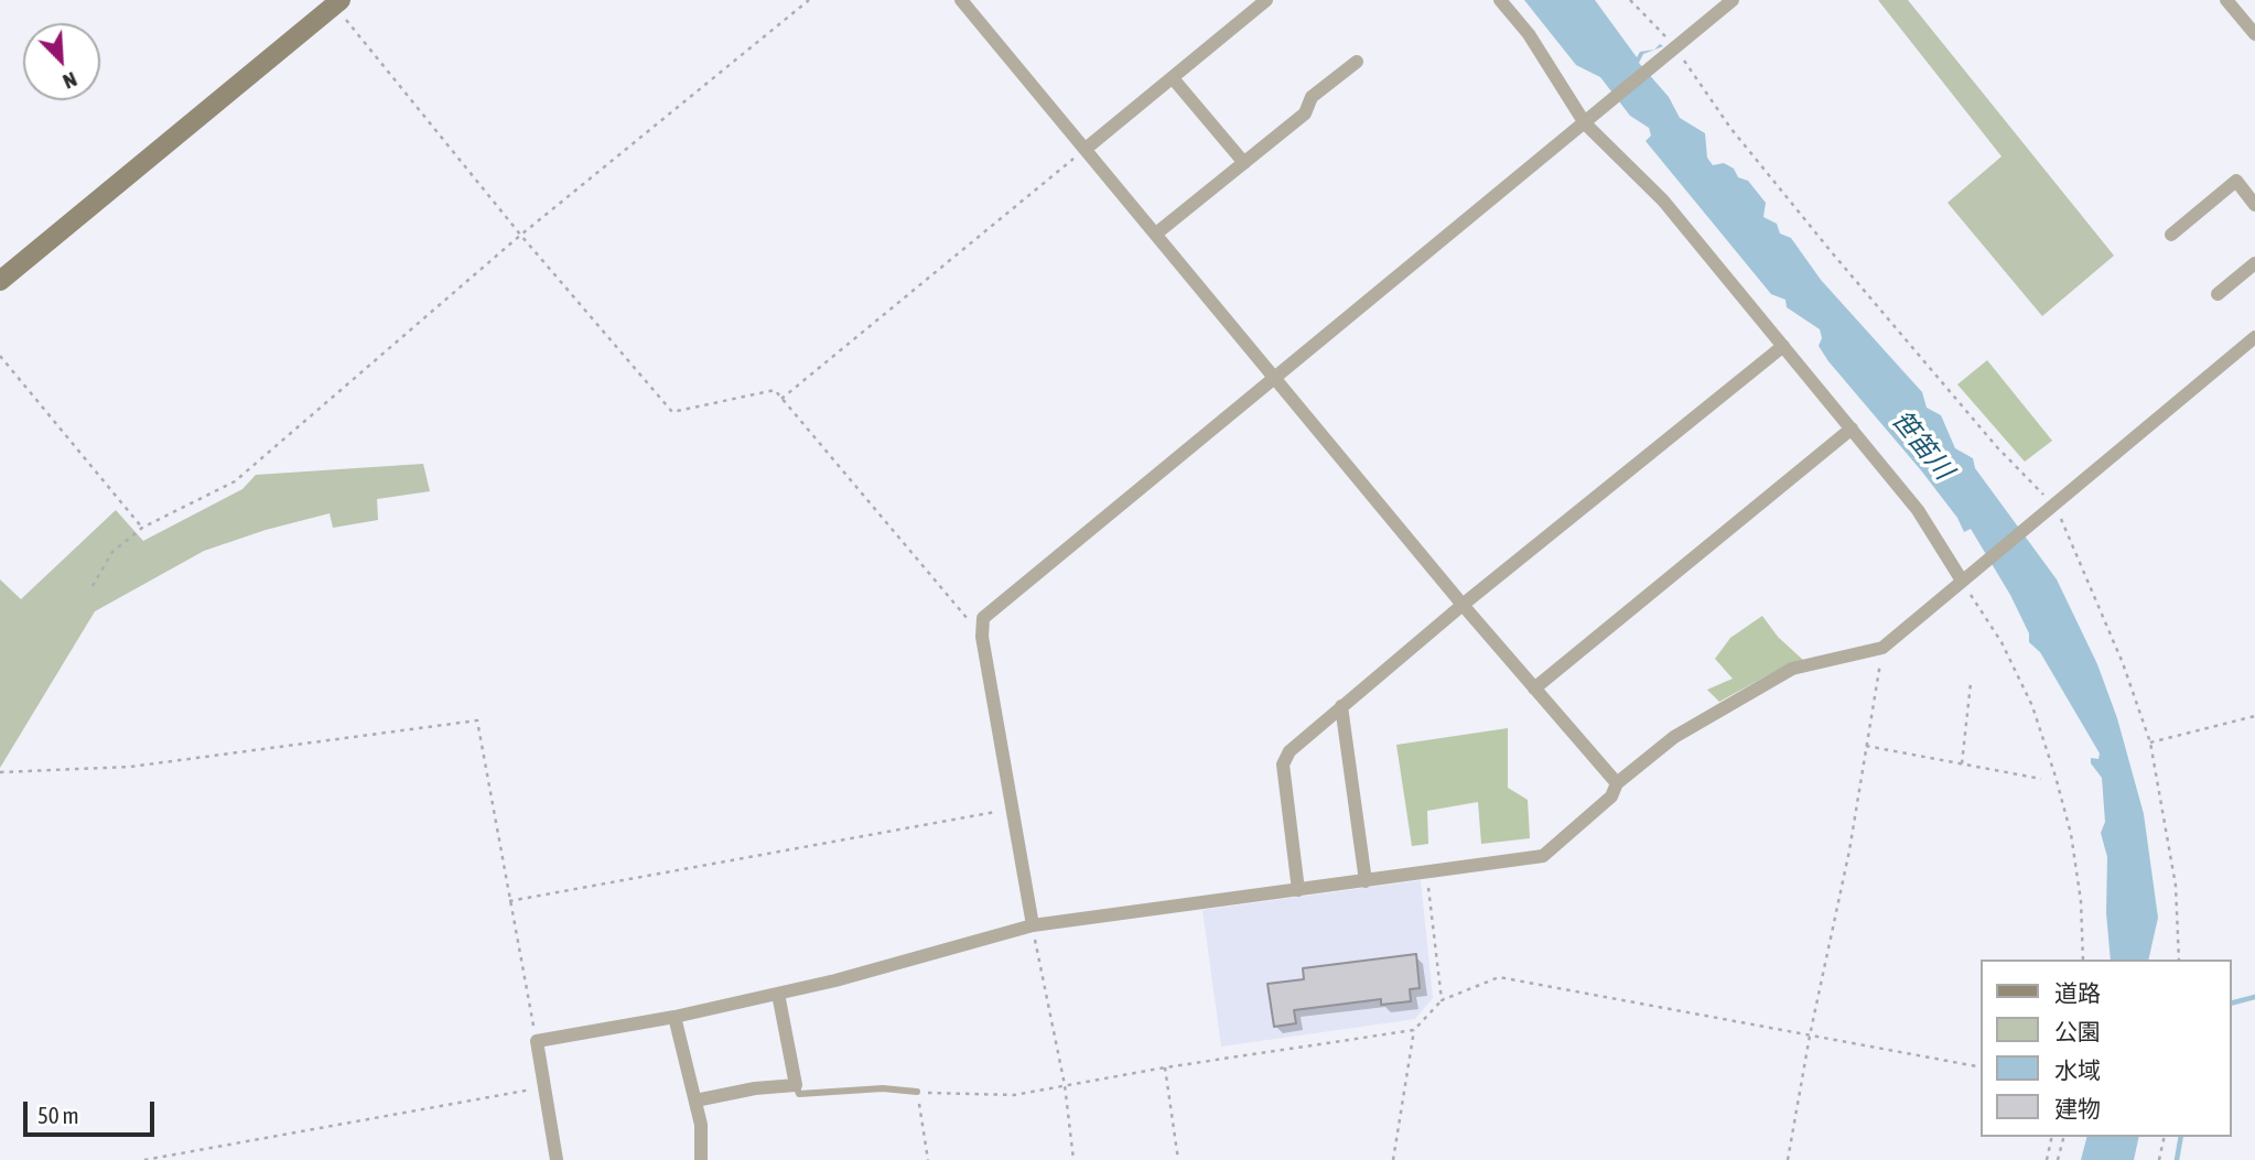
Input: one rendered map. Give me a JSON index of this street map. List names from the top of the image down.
{
  "water": ["笹笛川"],
  "legend": [
    "道路",
    "公園",
    "水域",
    "建物"
  ],
  "scale_bar": "50 m",
  "north": "bottom right"
}
